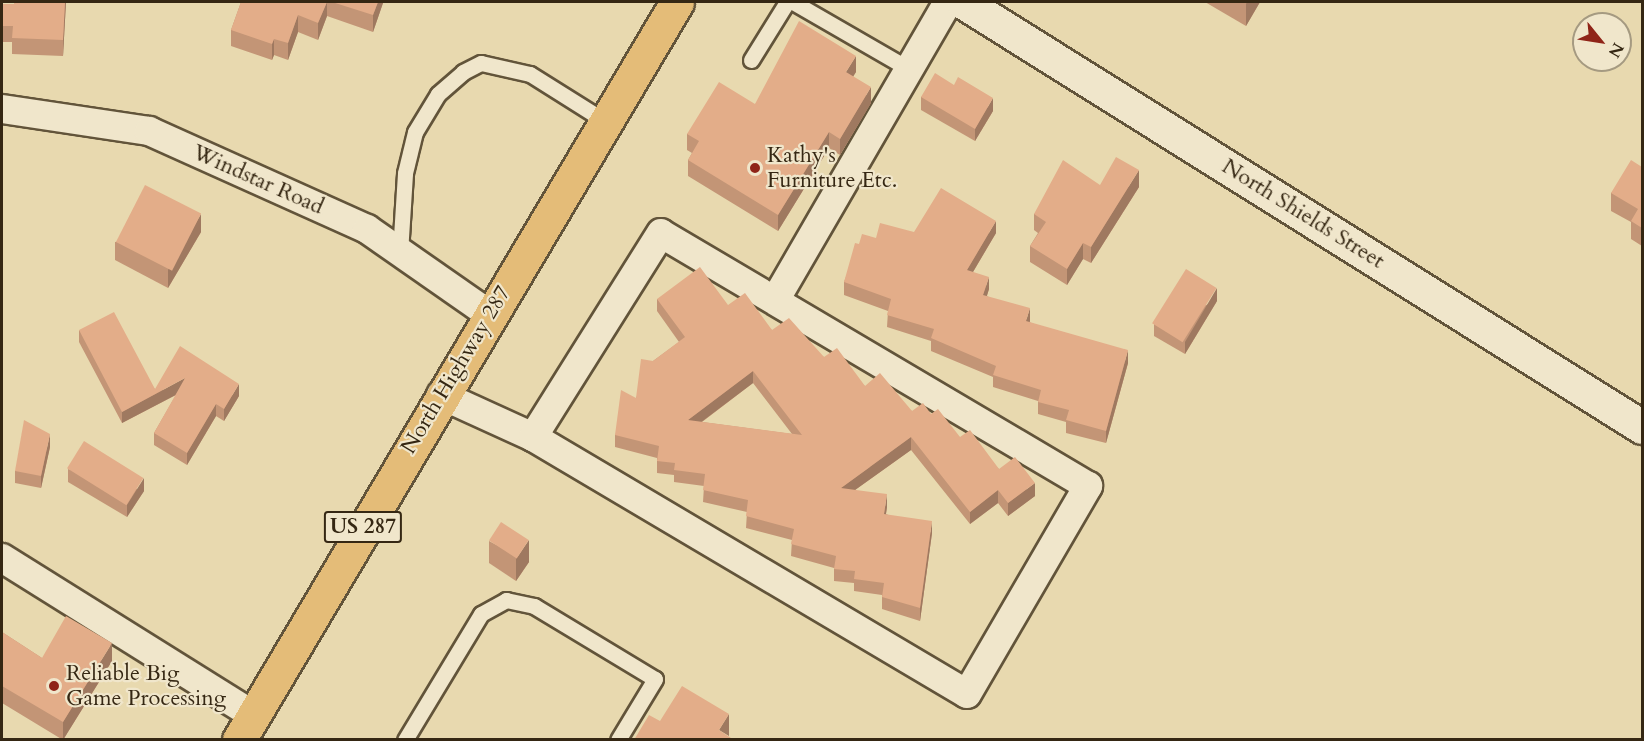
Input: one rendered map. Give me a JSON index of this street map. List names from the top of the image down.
{
  "streets": {
    "highway": ["North Highway 287", "US 287"],
    "street": ["Windstar Road", "North Shields Street"]
  },
  "crossings": [
    ["Windstar Road", "North Highway 287"]
  ],
  "places": ["Kathy's Furniture Etc.", "Reliable Big Game Processing"],
  "north": "bottom right"
}
